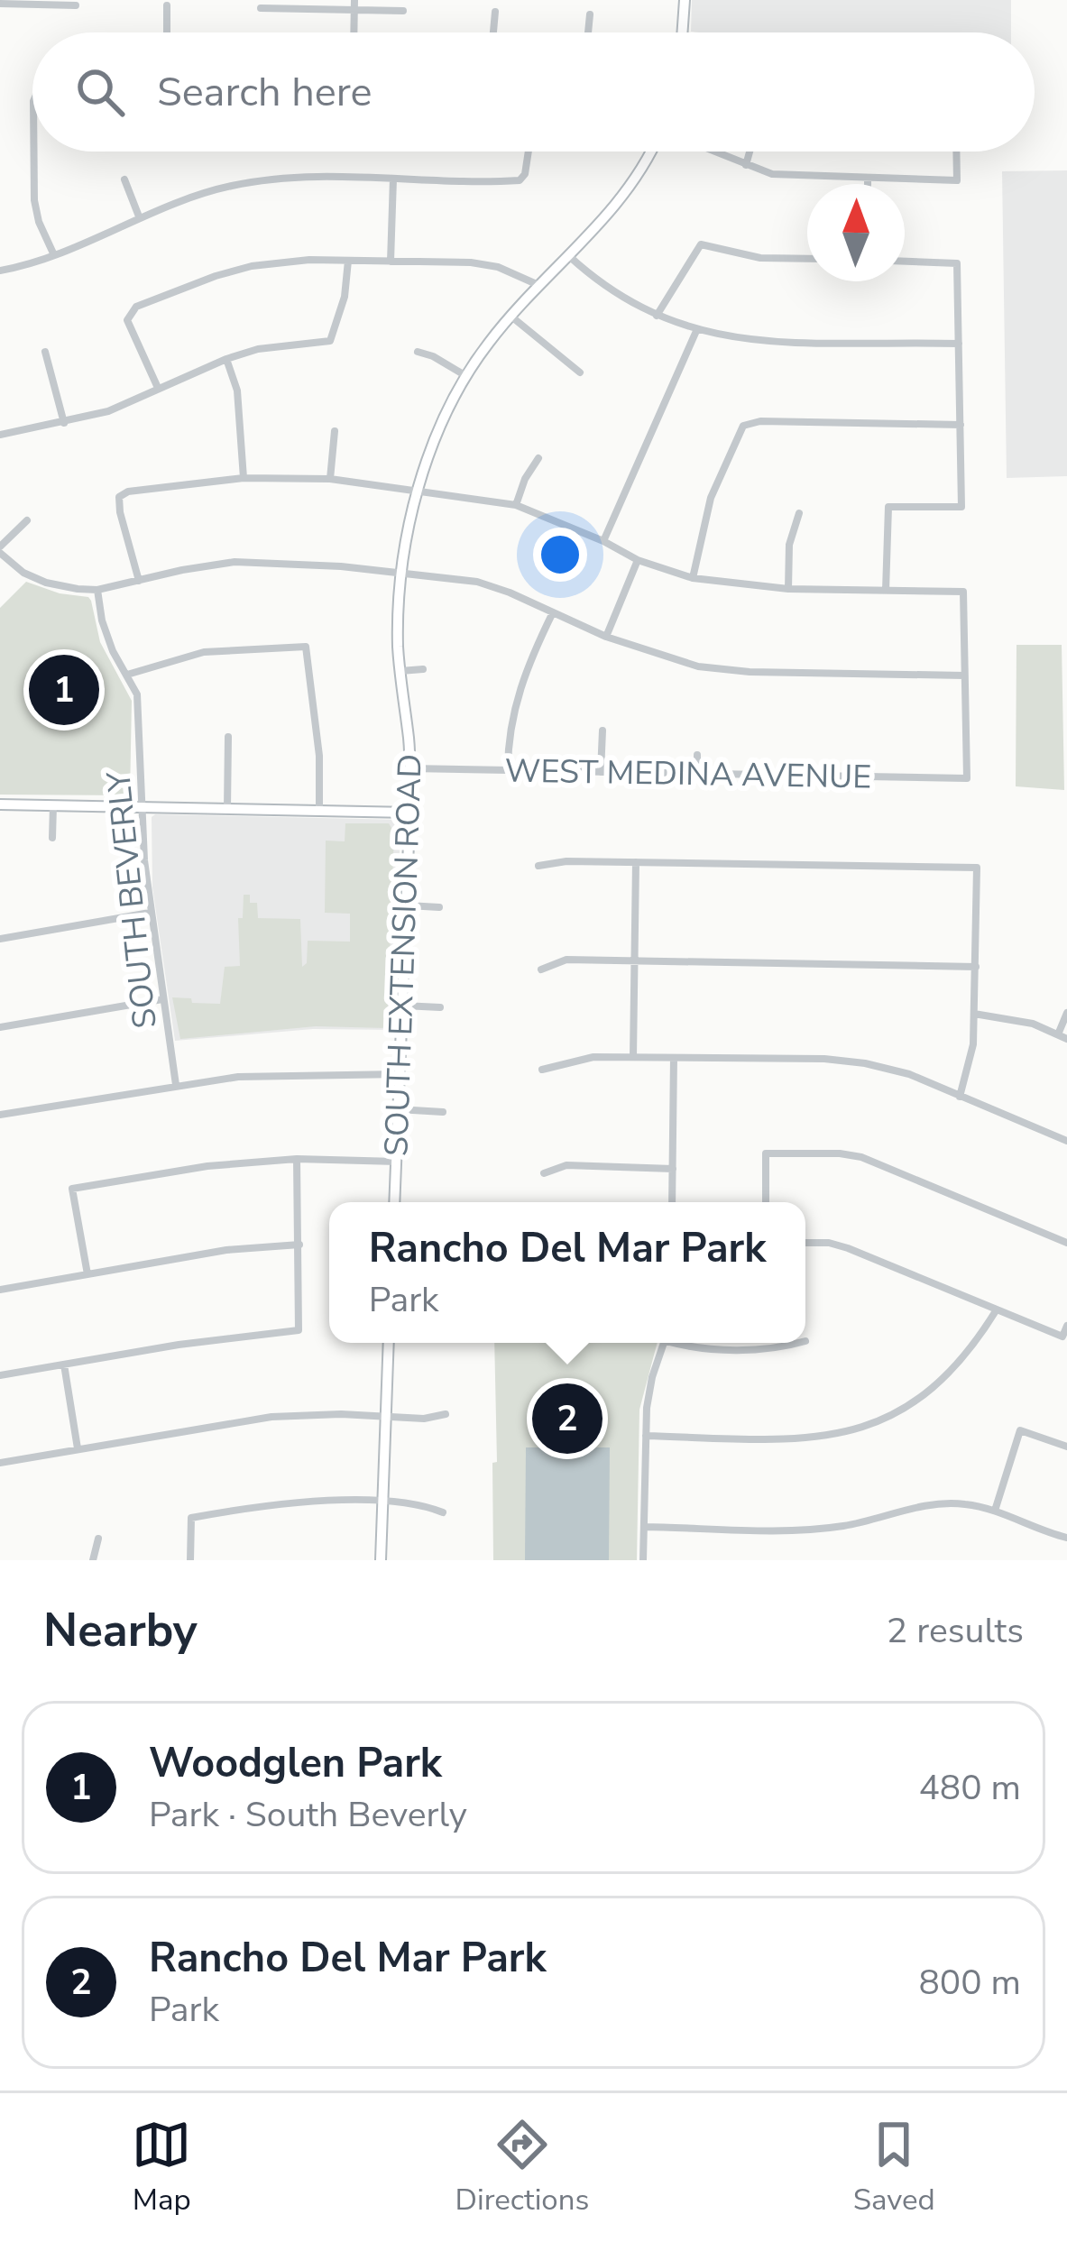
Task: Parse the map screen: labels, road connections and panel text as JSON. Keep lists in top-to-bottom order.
{
  "streets": {
    "street": ["WEST MEDINA AVENUE", "SOUTH BEVERLY", "SOUTH EXTENSION ROAD"]
  },
  "crossings": [
    ["WEST MEDINA AVENUE", "SOUTH EXTENSION ROAD"]
  ],
  "north": "top",
  "page": {
    "search": "Search here",
    "pins": ["1", "2"],
    "popup": ["Rancho Del Mar Park", "Park"],
    "heading": ["Nearby", "2 results"],
    "list": [
      {
        "mark": "1",
        "name": "Woodglen Park",
        "note": "Park · South Beverly",
        "value": "480 m"
      },
      {
        "mark": "2",
        "name": "Rancho Del Mar Park",
        "note": "Park",
        "value": "800 m"
      }
    ],
    "nav": ["Map", "Directions", "Saved"]
  }
}
